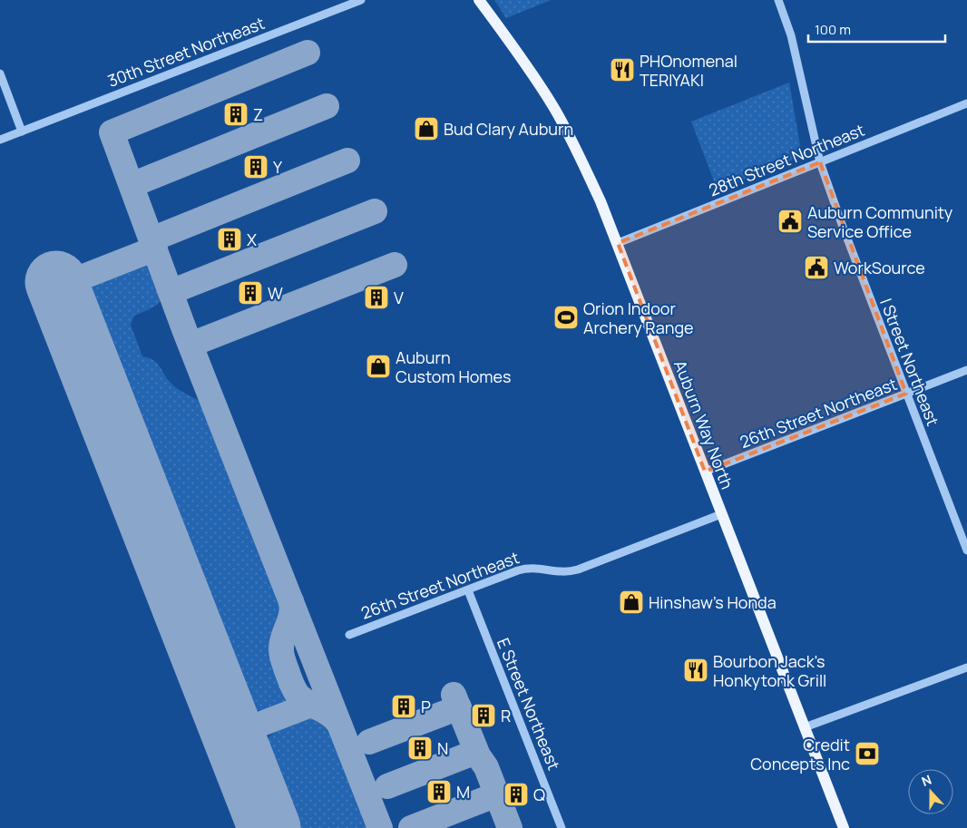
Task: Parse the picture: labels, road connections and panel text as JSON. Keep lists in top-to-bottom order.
{
  "streets": {
    "main road": ["Auburn Way North"],
    "street": [
      "30th Street Northeast",
      "28th Street Northeast",
      "I Street Northeast",
      "26th Street Northeast",
      "E Street Northeast"
    ]
  },
  "crossings": [
    ["28th Street Northeast", "I Street Northeast"],
    ["28th Street Northeast", "Auburn Way North"],
    ["I Street Northeast", "26th Street Northeast"],
    ["26th Street Northeast", "Auburn Way North"],
    ["26th Street Northeast", "E Street Northeast"]
  ],
  "places": {
    "restaurant": ["PHOnomenal TERIYAKI", "Bourbon Jack's Honkytonk Grill"],
    "building": [
      "Z",
      "Y",
      "X",
      "W",
      "V",
      "P",
      "R",
      "N",
      "M",
      "Q"
    ],
    "shop": ["Bud Clary Auburn", "Auburn Custom Homes", "Hinshaw's Honda"],
    "public building": ["Auburn Community Service Office", "WorkSource"],
    "sports": ["Orion Indoor Archery Range"],
    "bank": ["Credit Concepts Inc"]
  },
  "scale_bar": "100 m",
  "north": "top"
}
